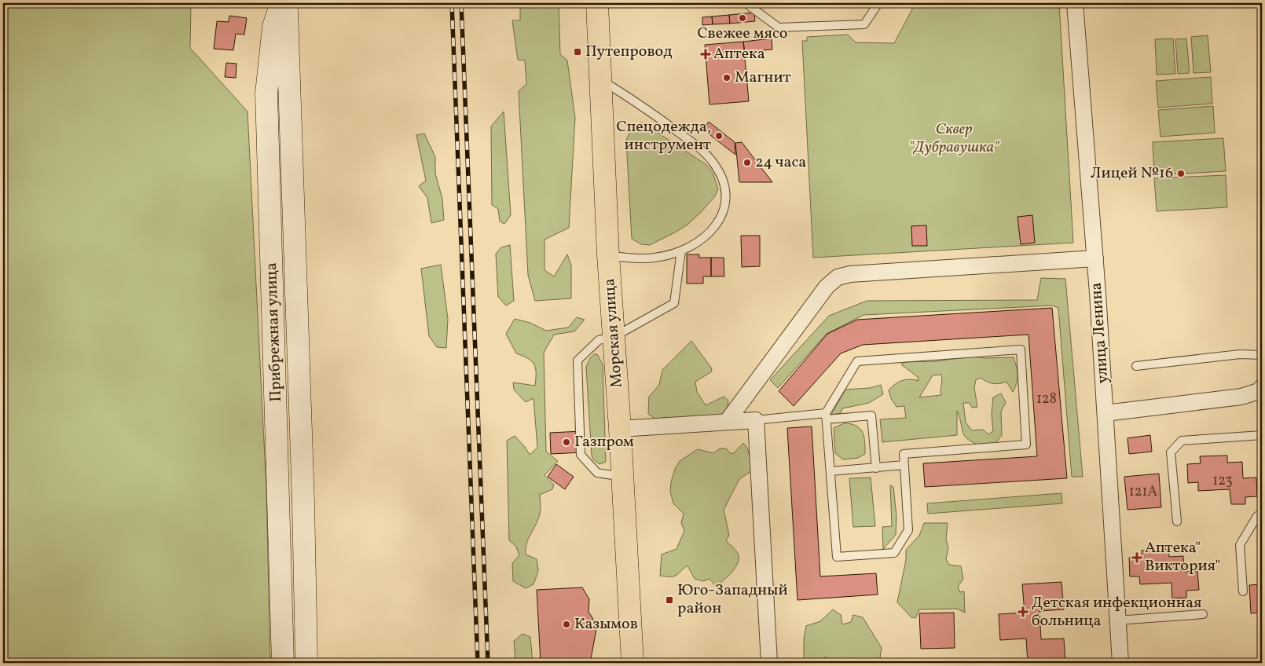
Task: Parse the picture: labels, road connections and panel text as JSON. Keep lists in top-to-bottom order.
{
  "streets": {
    "main road": ["Прибрежная улица", "Морская улица"],
    "street": ["улица Ленина"]
  },
  "parks": ["Сквер \"Дубравушка\""],
  "places": {
    "other": [
      "Свежее мясо",
      "Магнит",
      "Спецодежда, инструмент",
      "24 часа",
      "Лицей №16",
      "Газпром",
      "Казымов"
    ],
    "transit": ["Путепровод", "Юго-Западный район"],
    "health": ["Аптека", "Аптека\" Виктория\"", "Детская инфекционная больница"]
  },
  "house_numbers": ["128", "123", "121А"]
}
